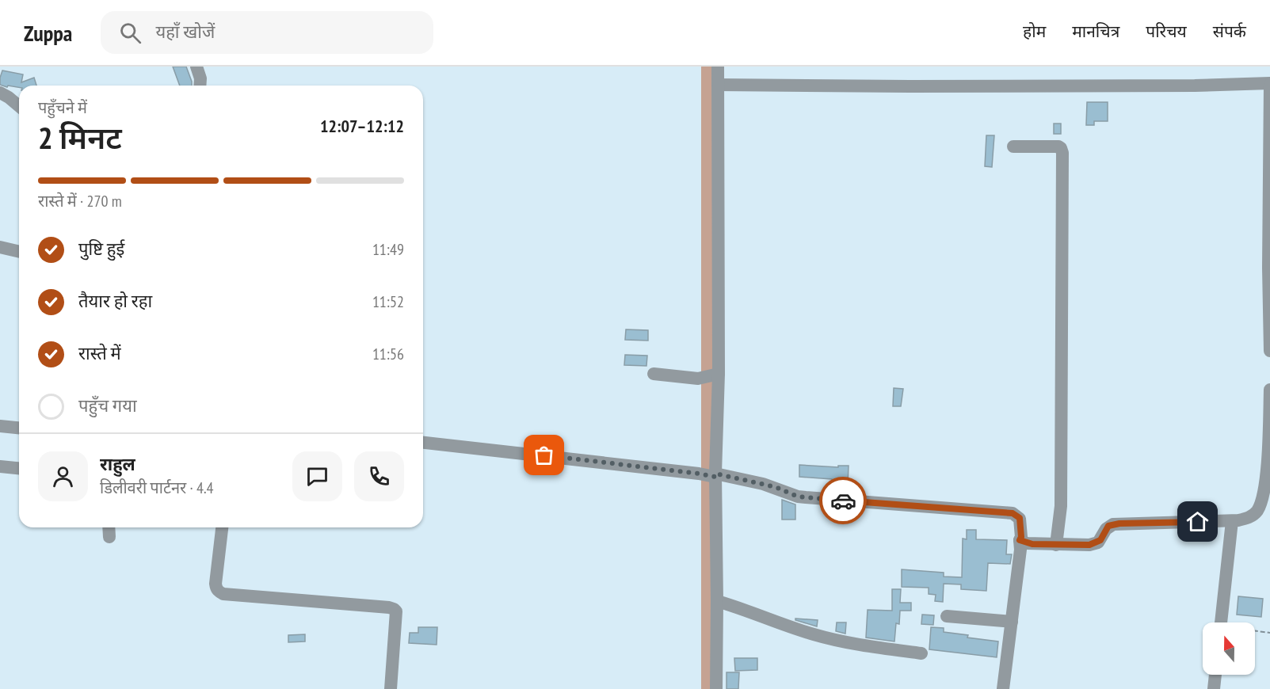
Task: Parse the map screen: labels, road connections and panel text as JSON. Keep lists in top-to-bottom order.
{
  "north": "top",
  "page": {
    "header": "Zuppa",
    "search": "यहाँ खोजें",
    "nav": [
      "होम",
      "मानचित्र",
      "परिचय",
      "संपर्क"
    ],
    "heading": ["2 मिनट", "पहुँचने में", "12:07–12:12"],
    "panel": ["राहुल", "डिलीवरी पार्टनर · 4.4"],
    "bar": "रास्ते में · 270 m",
    "list": [
      ["पुष्टि हुई", "11:49"],
      ["तैयार हो रहा", "11:52"],
      ["रास्ते में", "11:56"],
      "पहुँच गया"
    ]
  }
}
